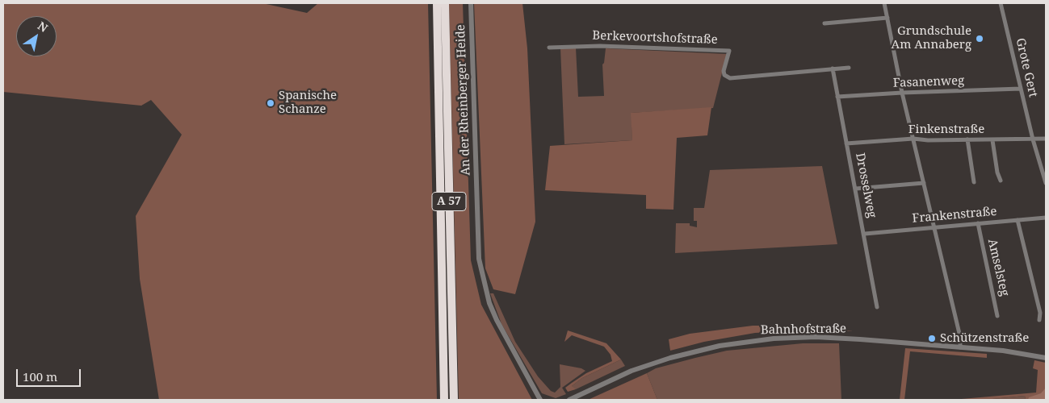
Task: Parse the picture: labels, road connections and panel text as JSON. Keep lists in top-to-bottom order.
{
  "streets": {
    "highway": ["A 57"],
    "street": [
      "Berkevoortshofstraße",
      "Grote Gert",
      "Fasanenweg",
      "An der Rheinberger Heide",
      "Finkenstraße",
      "Drosselweg",
      "Frankenstraße",
      "Amselsteg",
      "Bahnhofstraße"
    ]
  },
  "crossings": [
    ["Berkevoortshofstraße", "Drosselweg"],
    ["Grote Gert", "Fasanenweg"],
    ["Grote Gert", "Finkenstraße"],
    ["Fasanenweg", "Drosselweg"],
    ["Finkenstraße", "Drosselweg"],
    ["Drosselweg", "Frankenstraße"],
    ["Frankenstraße", "Amselsteg"]
  ],
  "places": ["Grundschule Am Annaberg", "Spanische Schanze", "Schützenstraße"],
  "scale_bar": "100 m",
  "north": "top right"
}
